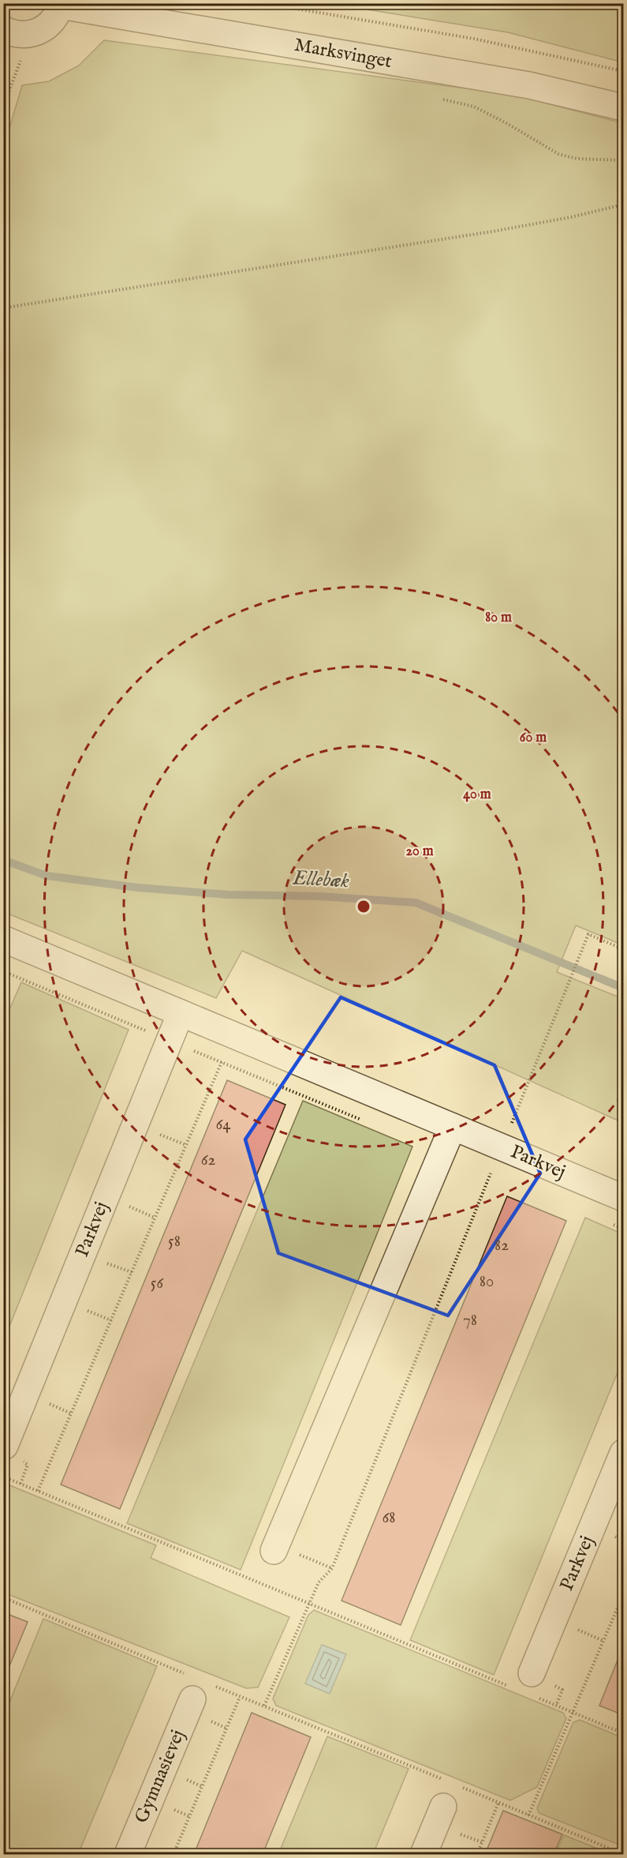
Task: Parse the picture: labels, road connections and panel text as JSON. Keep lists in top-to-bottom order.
{
  "streets": {
    "street": ["Marksvinget", "Parkvej", "Gymnasievej"]
  },
  "water": ["Ellebæk"],
  "house_numbers": [
    "64",
    "62",
    "58",
    "82",
    "80",
    "56",
    "78",
    "68"
  ],
  "rings": [
    "80 m",
    "60 m",
    "40 m",
    "20 m"
  ]
}
